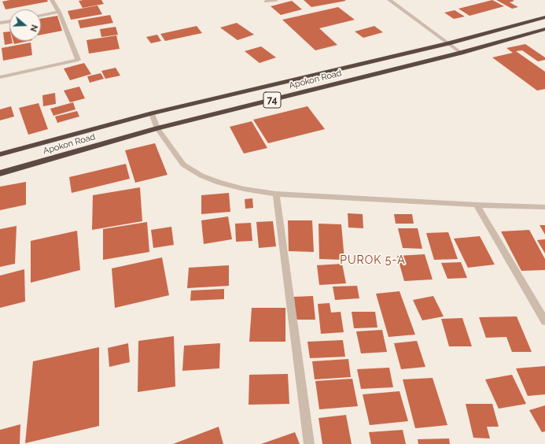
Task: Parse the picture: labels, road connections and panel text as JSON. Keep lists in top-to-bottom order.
{
  "streets": {
    "highway": ["Apokon Road", "74"]
  },
  "districts": ["PUROK 5-A"],
  "north": "right"
}
